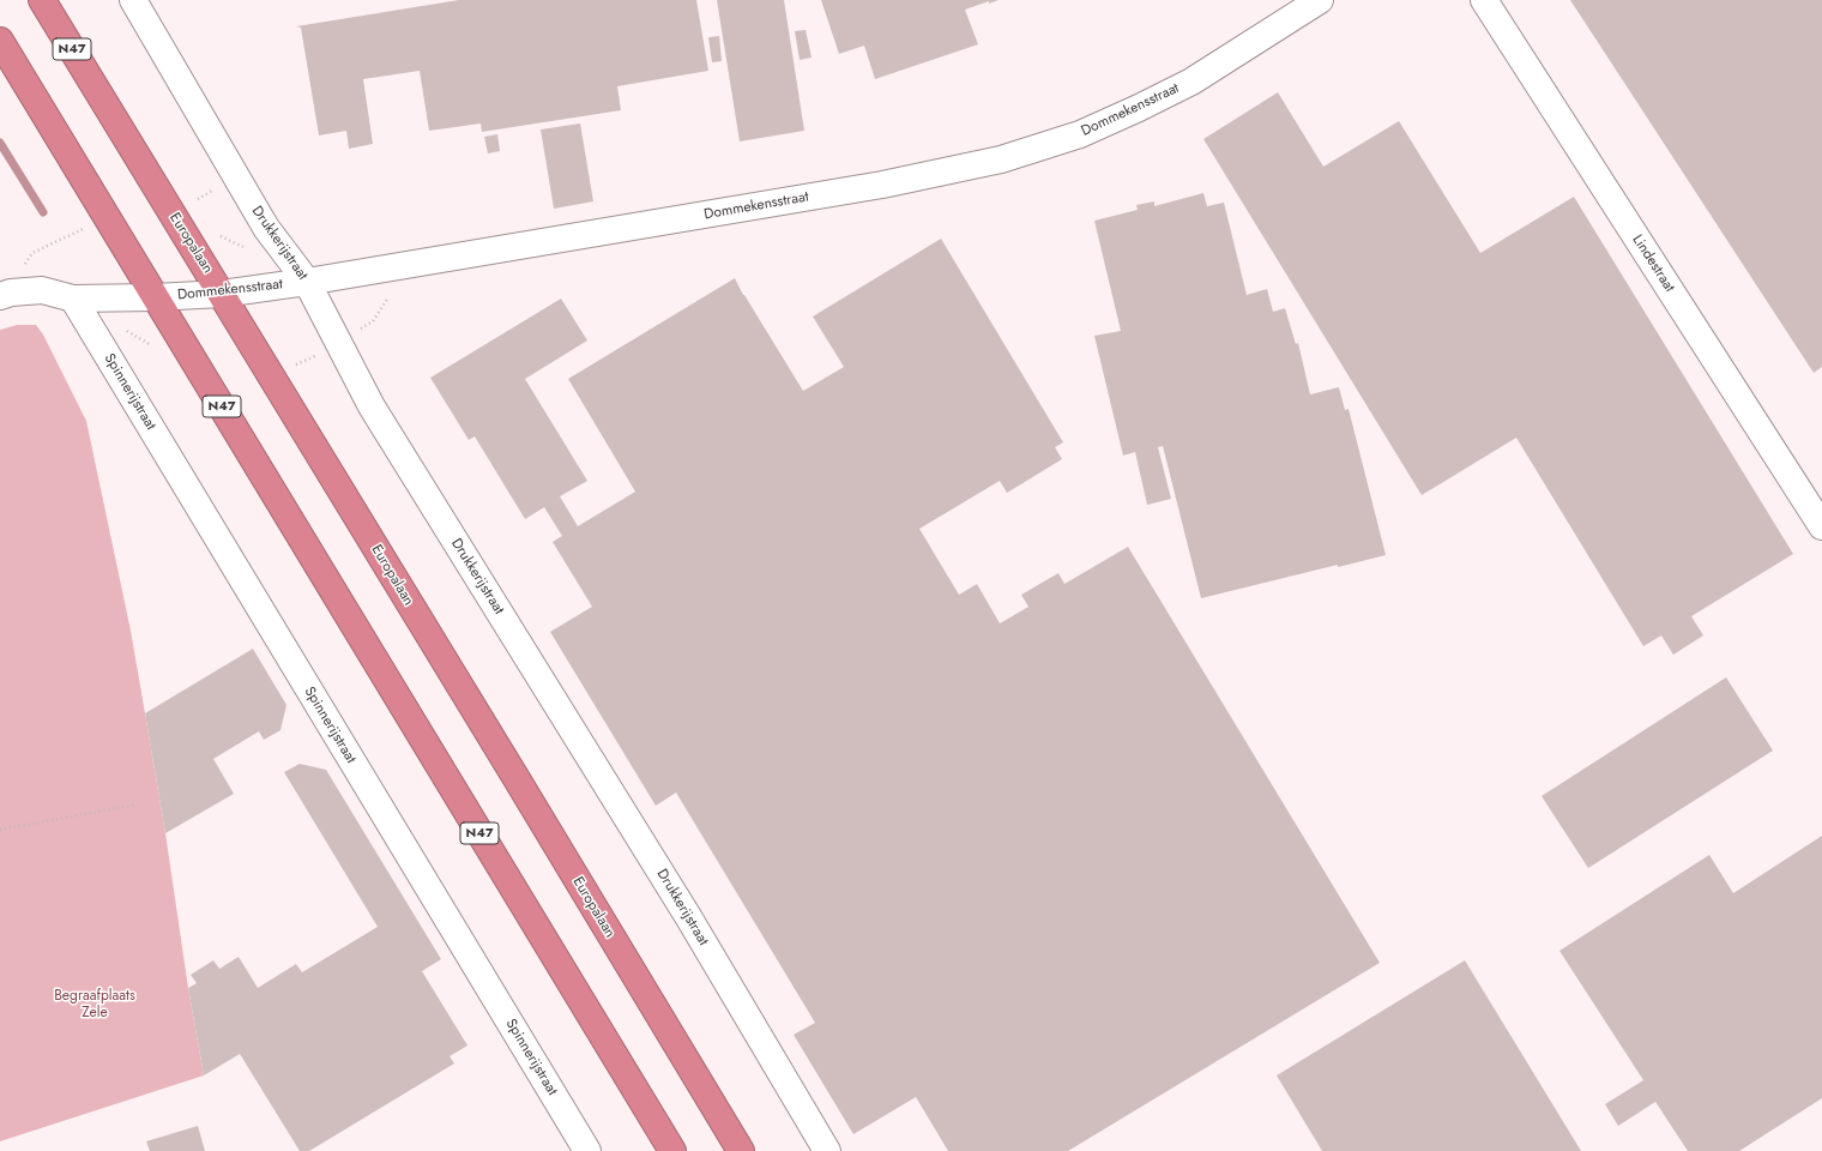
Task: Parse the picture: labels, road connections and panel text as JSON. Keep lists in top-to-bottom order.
{
  "streets": {
    "highway": ["N47", "Europalaan"],
    "street": [
      "Dommekensstraat",
      "Drukkerijstraat",
      "Lindestraat",
      "Spinnerijstraat"
    ]
  },
  "crossings": [
    ["N47", "Dommekensstraat"],
    ["Dommekensstraat", "Europalaan"],
    ["Dommekensstraat", "Drukkerijstraat"],
    ["Dommekensstraat", "Spinnerijstraat"]
  ],
  "parks": ["Begraafplaats Zele"]
}
